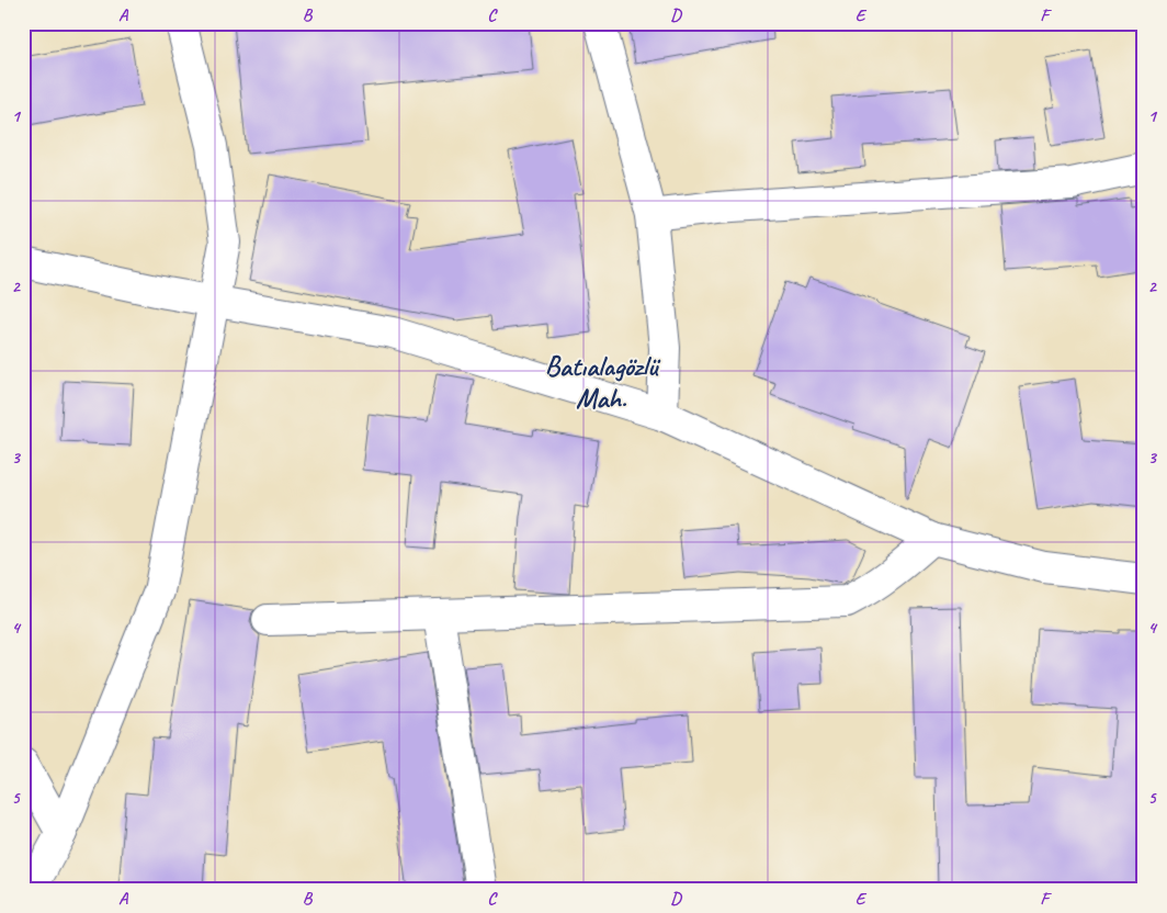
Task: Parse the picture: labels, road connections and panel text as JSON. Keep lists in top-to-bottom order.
{
  "districts": ["Batıalagözlü Mah."],
  "grid": {
    "columns": [
      "A",
      "B",
      "C",
      "D",
      "E",
      "F"
    ],
    "rows": [
      "1",
      "2",
      "3",
      "4",
      "5"
    ]
  }
}
